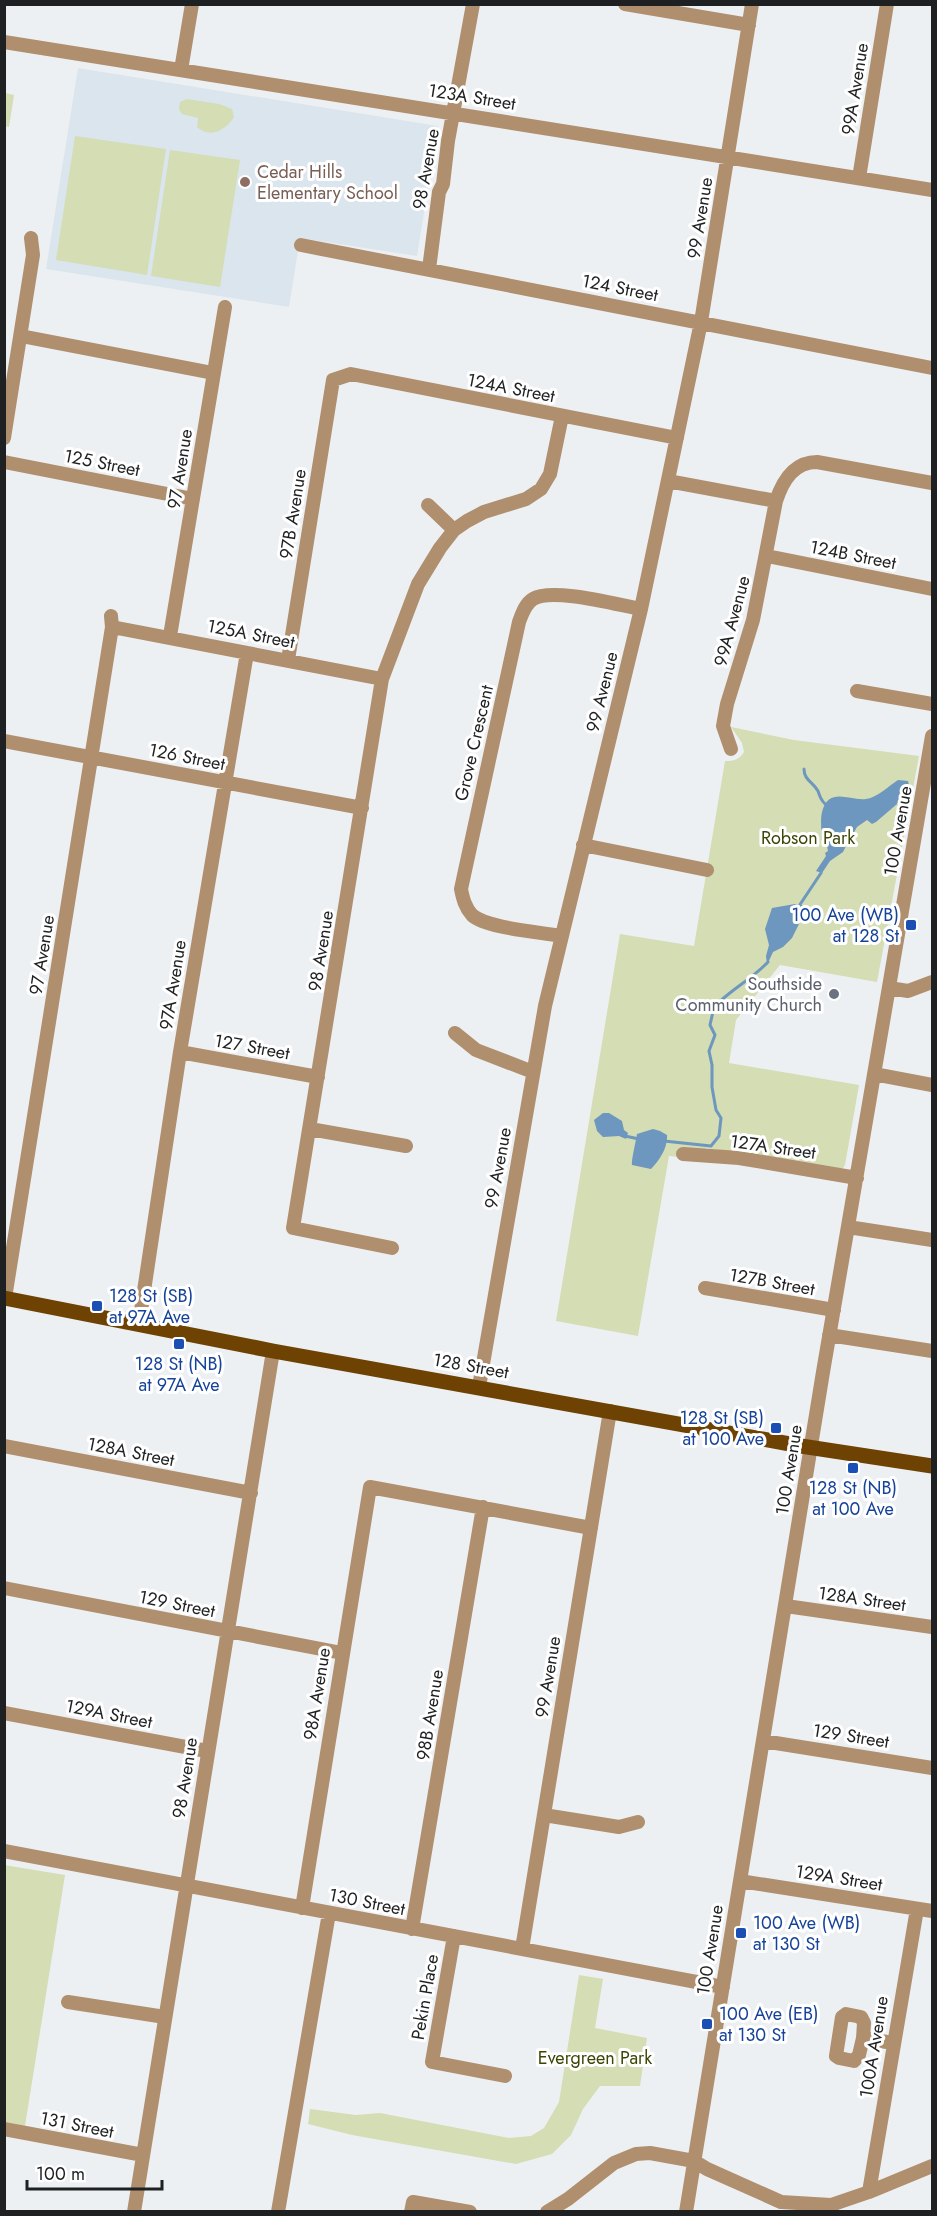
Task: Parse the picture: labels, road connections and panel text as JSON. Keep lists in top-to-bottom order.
{
  "streets": {
    "main road": ["128 Street"],
    "street": [
      "99A Avenue",
      "123A Street",
      "98 Avenue",
      "99 Avenue",
      "124 Street",
      "124A Street",
      "125 Street",
      "97 Avenue",
      "97B Avenue",
      "124B Street",
      "125A Street",
      "Grove Crescent",
      "126 Street",
      "100 Avenue",
      "97A Avenue",
      "127 Street",
      "127A Street",
      "127B Street",
      "128A Street",
      "129 Street",
      "98A Avenue",
      "129A Street",
      "98B Avenue",
      "130 Street",
      "Pekin Place",
      "100A Avenue",
      "131 Street"
    ]
  },
  "crossings": [
    ["99A Avenue", "123A Street"],
    ["99A Avenue", "124B Street"],
    ["123A Street", "98 Avenue"],
    ["123A Street", "99 Avenue"],
    ["98 Avenue", "124 Street"],
    ["98 Avenue", "125A Street"],
    ["98 Avenue", "126 Street"],
    ["98 Avenue", "127 Street"],
    ["98 Avenue", "128 Street"],
    ["98 Avenue", "128A Street"],
    ["98 Avenue", "129 Street"],
    ["98 Avenue", "129A Street"],
    ["98 Avenue", "130 Street"],
    ["98 Avenue", "131 Street"],
    ["99 Avenue", "124 Street"],
    ["99 Avenue", "124A Street"],
    ["99 Avenue", "Grove Crescent"],
    ["99 Avenue", "128 Street"],
    ["99 Avenue", "130 Street"],
    ["124A Street", "97B Avenue"],
    ["125 Street", "97 Avenue"],
    ["97 Avenue", "125A Street"],
    ["97 Avenue", "126 Street"],
    ["97 Avenue", "128 Street"],
    ["97B Avenue", "125A Street"],
    ["125A Street", "97A Avenue"],
    ["126 Street", "97A Avenue"],
    ["100 Avenue", "127A Street"],
    ["100 Avenue", "127B Street"],
    ["100 Avenue", "128 Street"],
    ["100 Avenue", "128A Street"],
    ["100 Avenue", "129 Street"],
    ["100 Avenue", "129A Street"],
    ["100 Avenue", "130 Street"],
    ["97A Avenue", "127 Street"],
    ["97A Avenue", "128 Street"],
    ["129 Street", "98A Avenue"],
    ["98A Avenue", "98B Avenue"],
    ["98A Avenue", "130 Street"],
    ["129A Street", "100A Avenue"],
    ["98B Avenue", "130 Street"],
    ["130 Street", "Pekin Place"]
  ],
  "parks": ["Robson Park", "Evergreen Park"],
  "places": {
    "other": ["Cedar Hills Elementary School", "Southside Community Church"],
    "transit": [
      "100 Ave (WB) at 128 St",
      "128 St (SB) at 97A Ave",
      "128 St (NB) at 97A Ave",
      "128 St (SB) at 100 Ave",
      "128 St (NB) at 100 Ave",
      "100 Ave (WB) at 130 St",
      "100 Ave (EB) at 130 St"
    ]
  },
  "scale_bar": "100 m"
}
